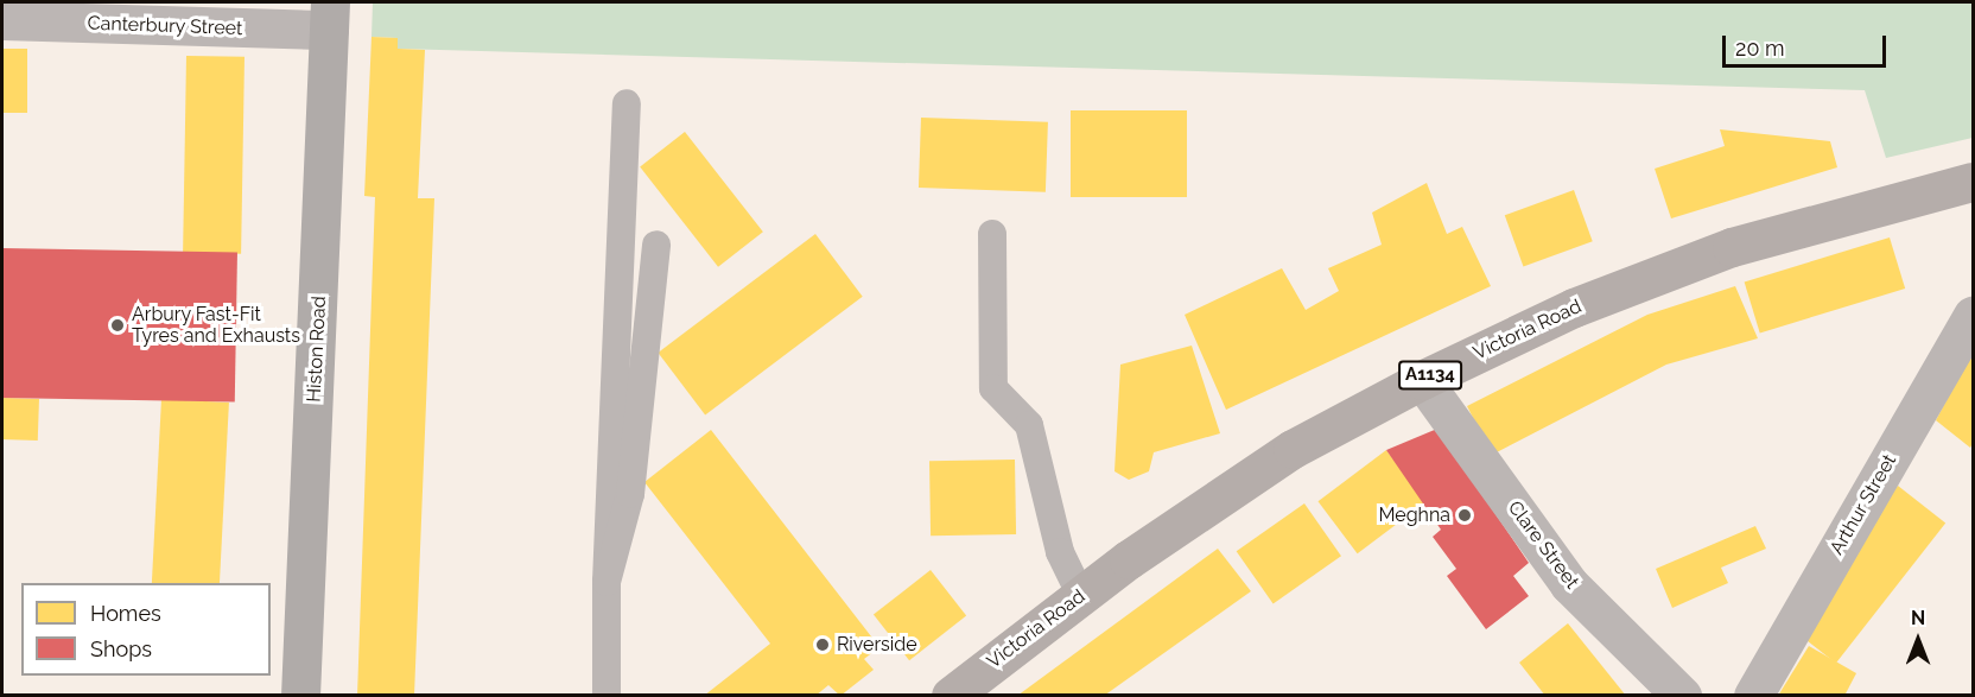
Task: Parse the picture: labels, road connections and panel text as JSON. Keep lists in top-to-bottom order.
{
  "streets": {
    "main road": ["Victoria Road", "Histon Road", "A1134"],
    "street": ["Canterbury Street", "Arthur Street", "Clare Street"]
  },
  "crossings": [
    ["Canterbury Street", "Histon Road"],
    ["Victoria Road", "Clare Street"]
  ],
  "places": ["Arbury Fast-Fit Tyres and Exhausts", "Meghna", "Riverside"],
  "legend": ["Homes", "Shops"],
  "scale_bar": "20 m",
  "north": "top"
}
